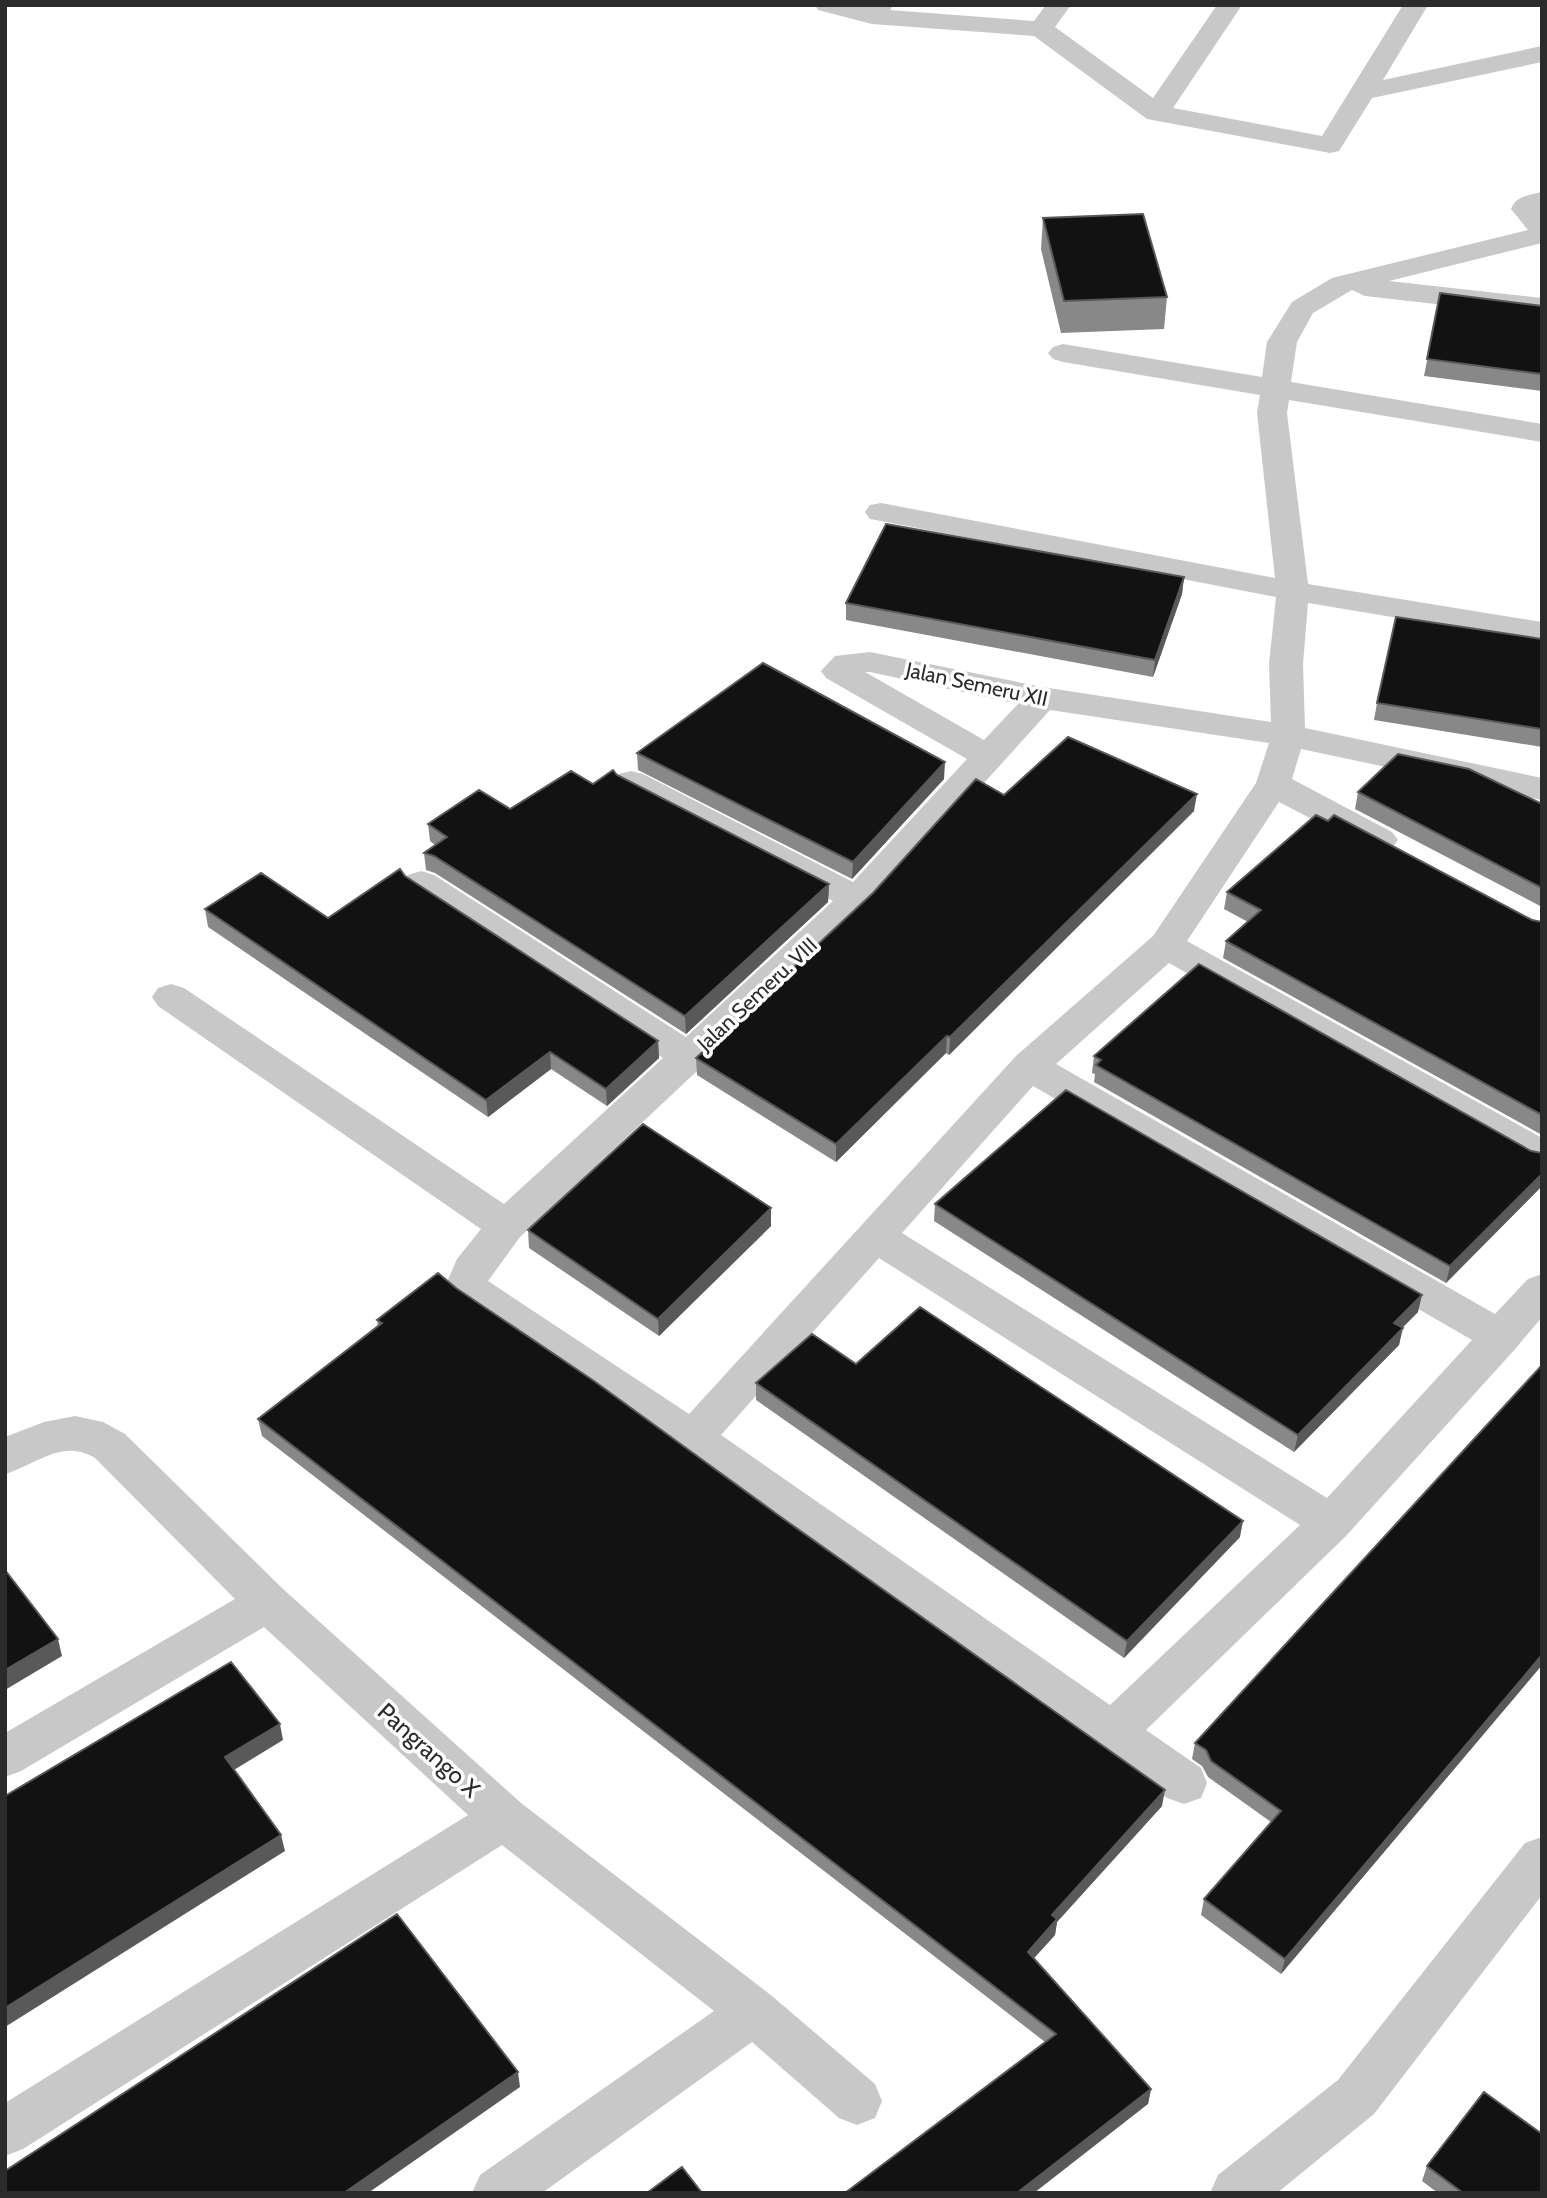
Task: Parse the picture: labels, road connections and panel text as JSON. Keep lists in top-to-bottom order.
{
  "streets": {
    "street": ["Jalan Semeru XII", "Jalan Semeru. VIII", "Pangrango X"]
  },
  "crossings": [
    ["Jalan Semeru XII", "Jalan Semeru. VIII"]
  ]
}
